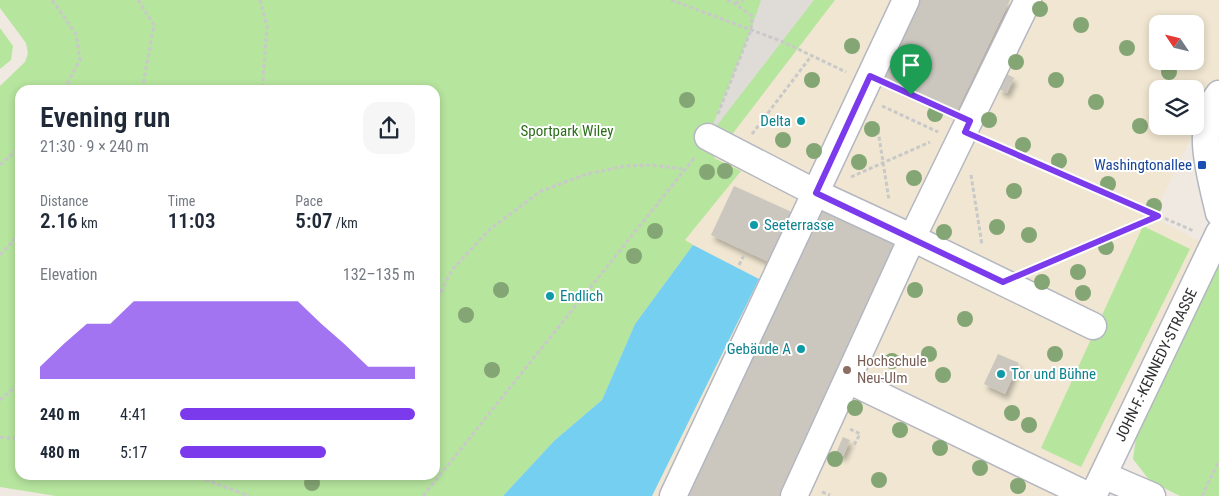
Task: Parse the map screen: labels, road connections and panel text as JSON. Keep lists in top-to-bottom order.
{
  "streets": {
    "street": ["JOHN-F.-KENNEDY-STRASSE"]
  },
  "parks": ["Sportpark Wiley"],
  "places": {
    "other": [
      "Delta",
      "Seeterrasse",
      "Endlich",
      "Gebäude A",
      "Hochschule Neu-Ulm",
      "Tor und Bühne"
    ],
    "transit": ["Washingtonallee"]
  },
  "north": "top left",
  "page": {
    "heading": ["Evening run", "21:30 · 9 × 240 m"],
    "stats": [
      ["Distance", "2.16 km"],
      ["Time", "11:03"],
      ["Pace", "5:07 /km"]
    ],
    "chart": ["Elevation", "132–135 m"],
    "list": [
      {
        "name": "240 m",
        "note": "4:41"
      },
      {
        "name": "480 m",
        "note": "5:17"
      }
    ]
  }
}
